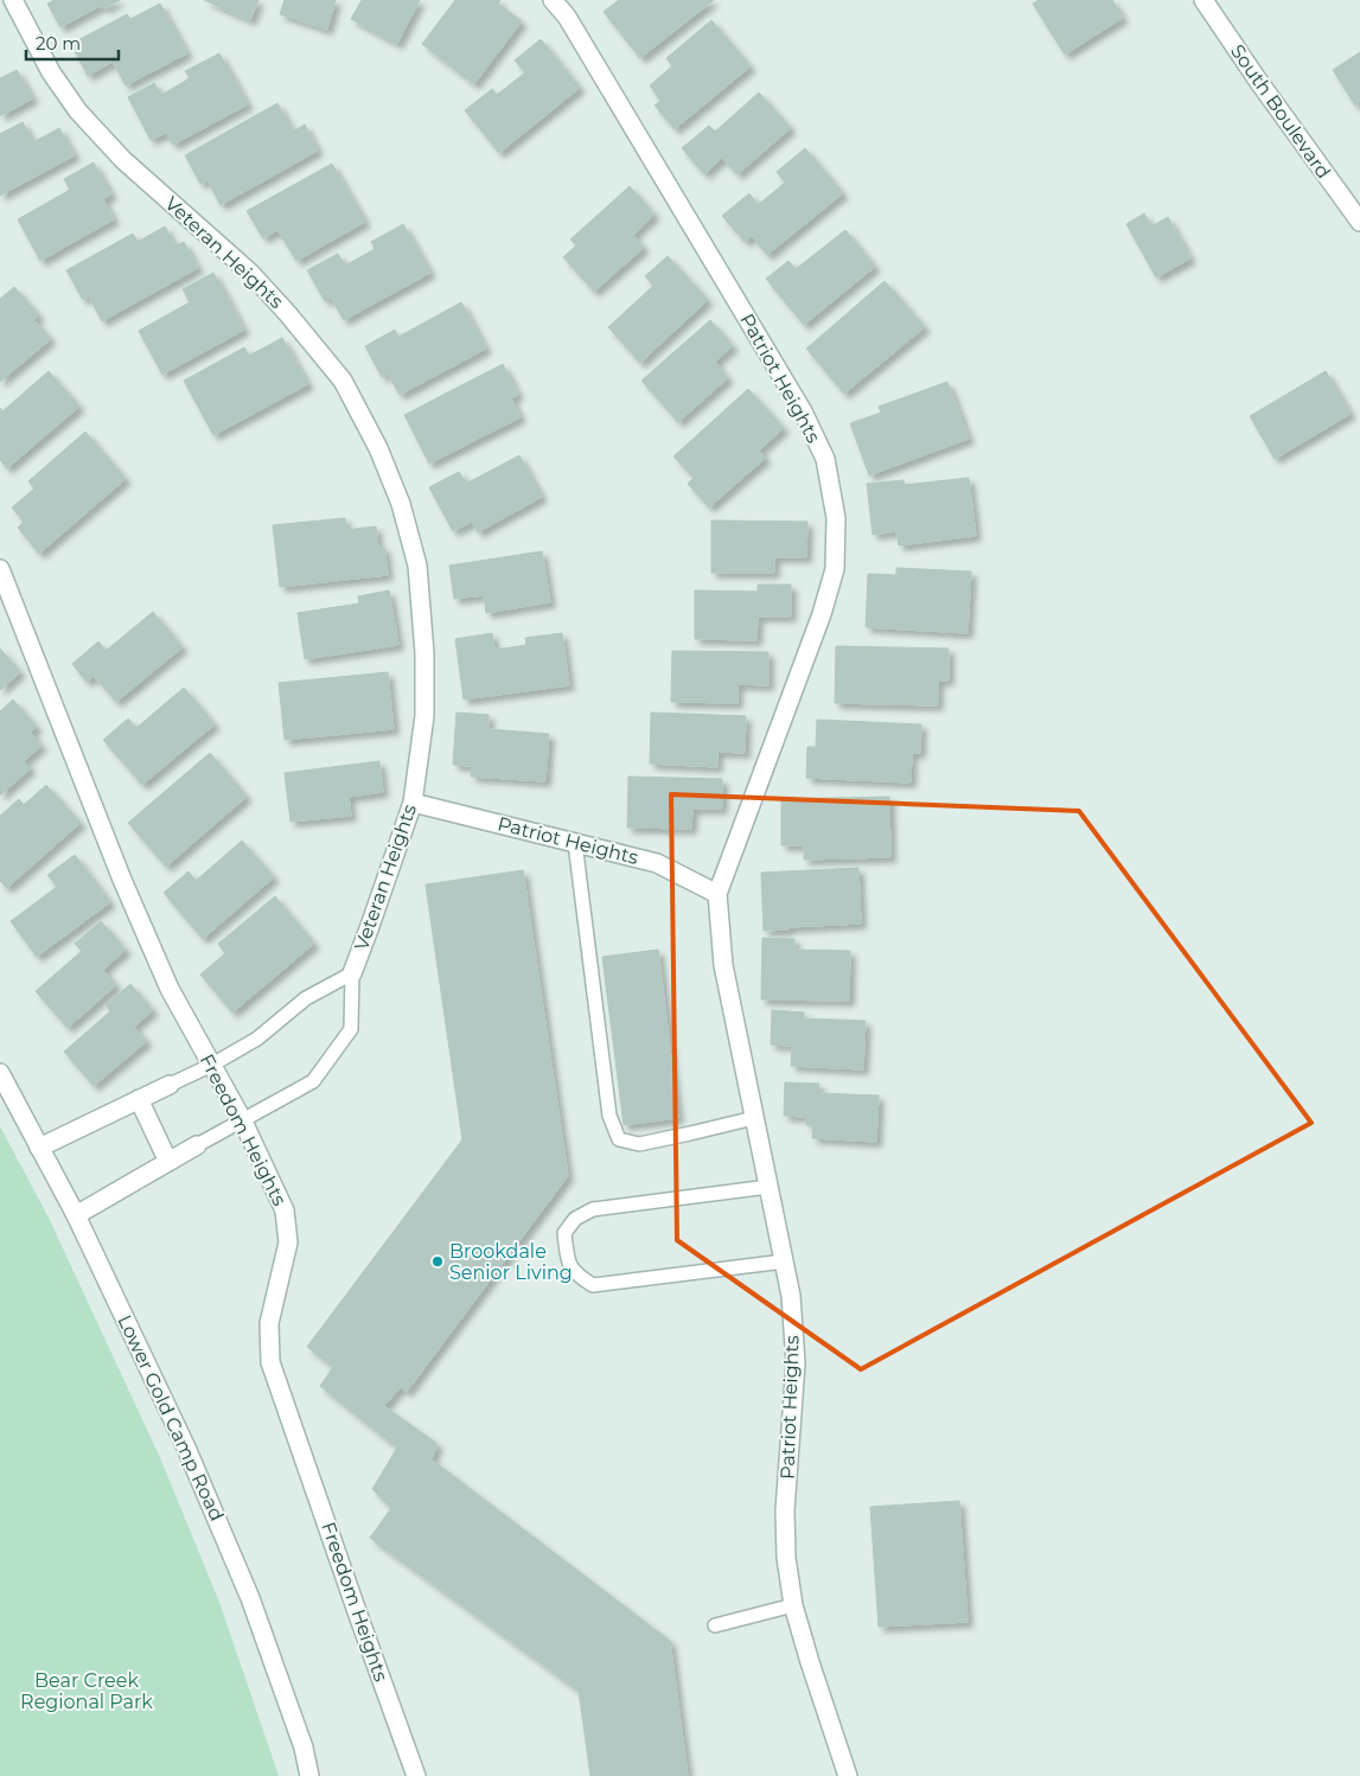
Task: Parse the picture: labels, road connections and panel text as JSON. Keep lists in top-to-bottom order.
{
  "streets": {
    "street": [
      "South Boulevard",
      "Veteran Heights",
      "Patriot Heights",
      "Freedom Heights",
      "Lower Gold Camp Road"
    ]
  },
  "crossings": [
    ["Veteran Heights", "Patriot Heights"],
    ["Veteran Heights", "Freedom Heights"],
    ["Veteran Heights", "Lower Gold Camp Road"]
  ],
  "parks": ["Bear Creek Regional Park"],
  "places": ["Brookdale Senior Living"],
  "scale_bar": "20 m"
}
